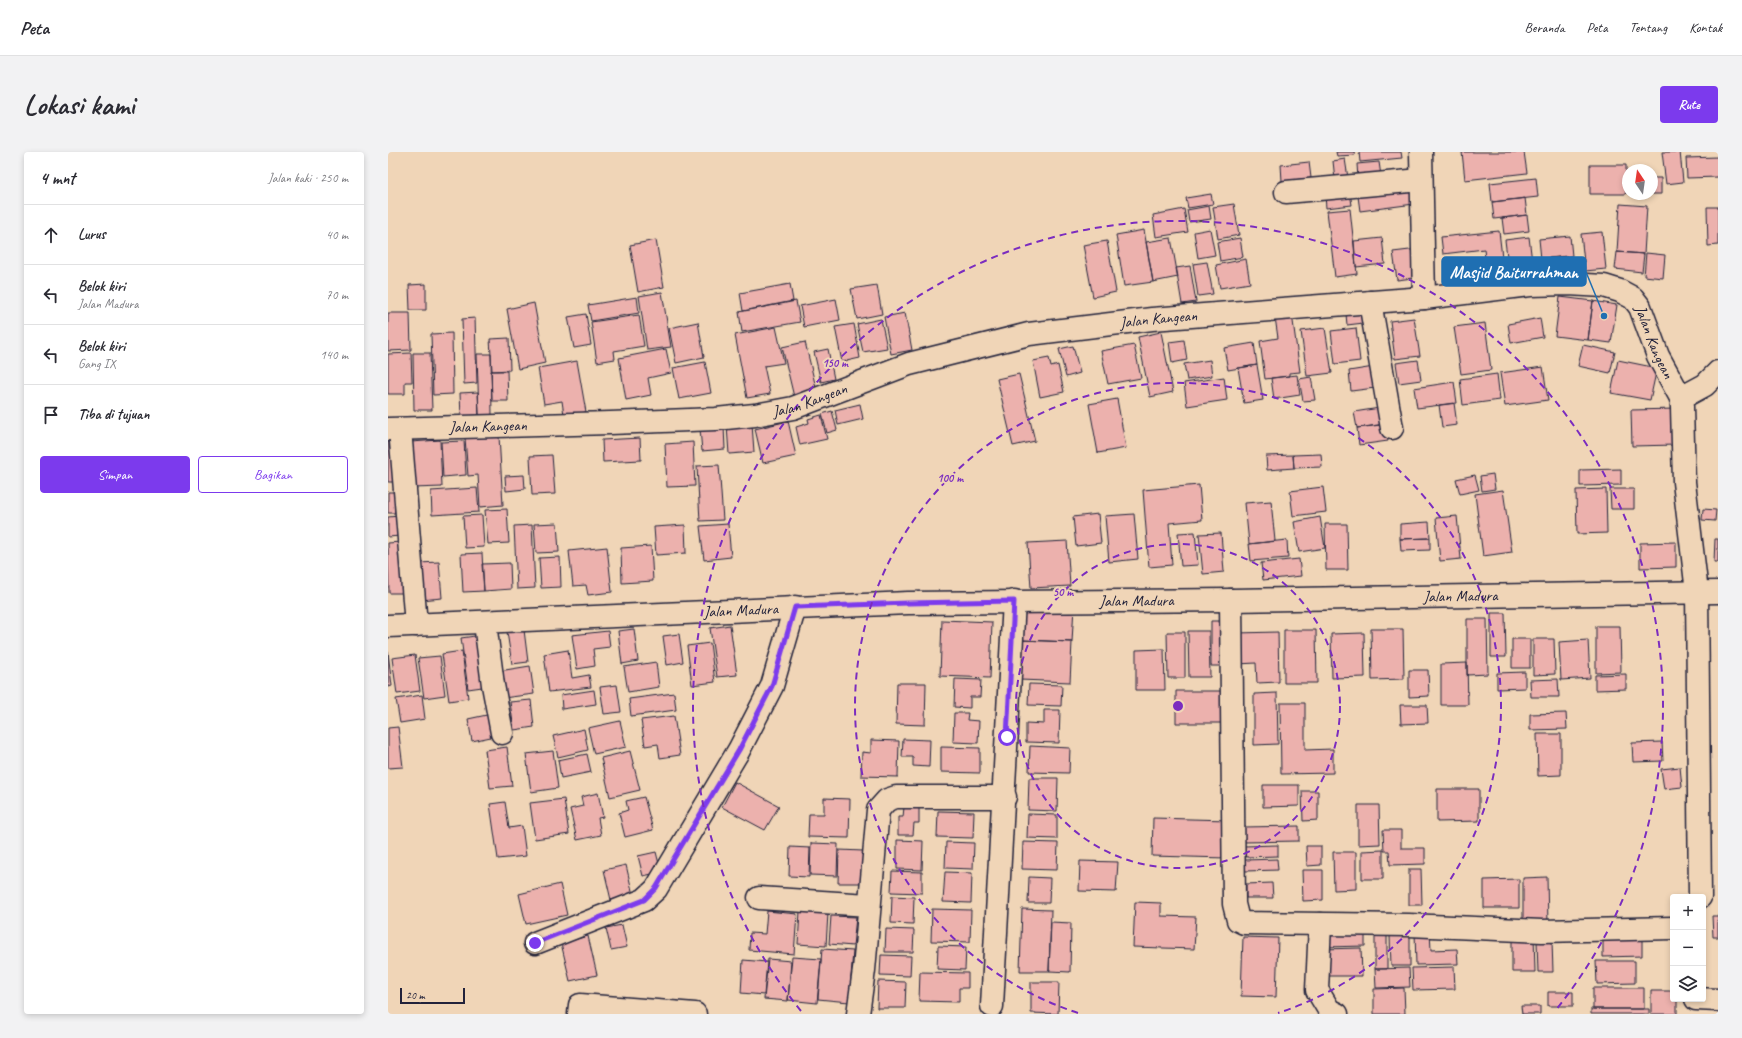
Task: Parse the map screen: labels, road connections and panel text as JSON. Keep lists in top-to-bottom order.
{
  "streets": {
    "street": ["Jalan Kangean", "Jalan Madura"]
  },
  "crossings": [
    ["Jalan Kangean", "Jalan Madura"]
  ],
  "places": ["Masjid Baiturrahman"],
  "scale_bar": "20 m",
  "north": "top",
  "page": {
    "header": "Peta",
    "nav": [
      "Beranda",
      "Peta",
      "Tentang",
      "Kontak"
    ],
    "buttons": [
      "Rute",
      ["Simpan", "Bagikan"]
    ],
    "title": "Lokasi kami",
    "heading": ["4 mnt", "Jalan kaki · 250 m"],
    "list": [
      ["Lurus", "40 m"],
      ["Belok kiri", "Jalan Madura", "70 m"],
      ["Belok kiri", "Gang IX", "140 m"],
      "Tiba di tujuan"
    ],
    "map_buttons": ["+", "−"],
    "scale": "20 m"
  },
  "rings": ["150 m", "100 m", "50 m"]
}
